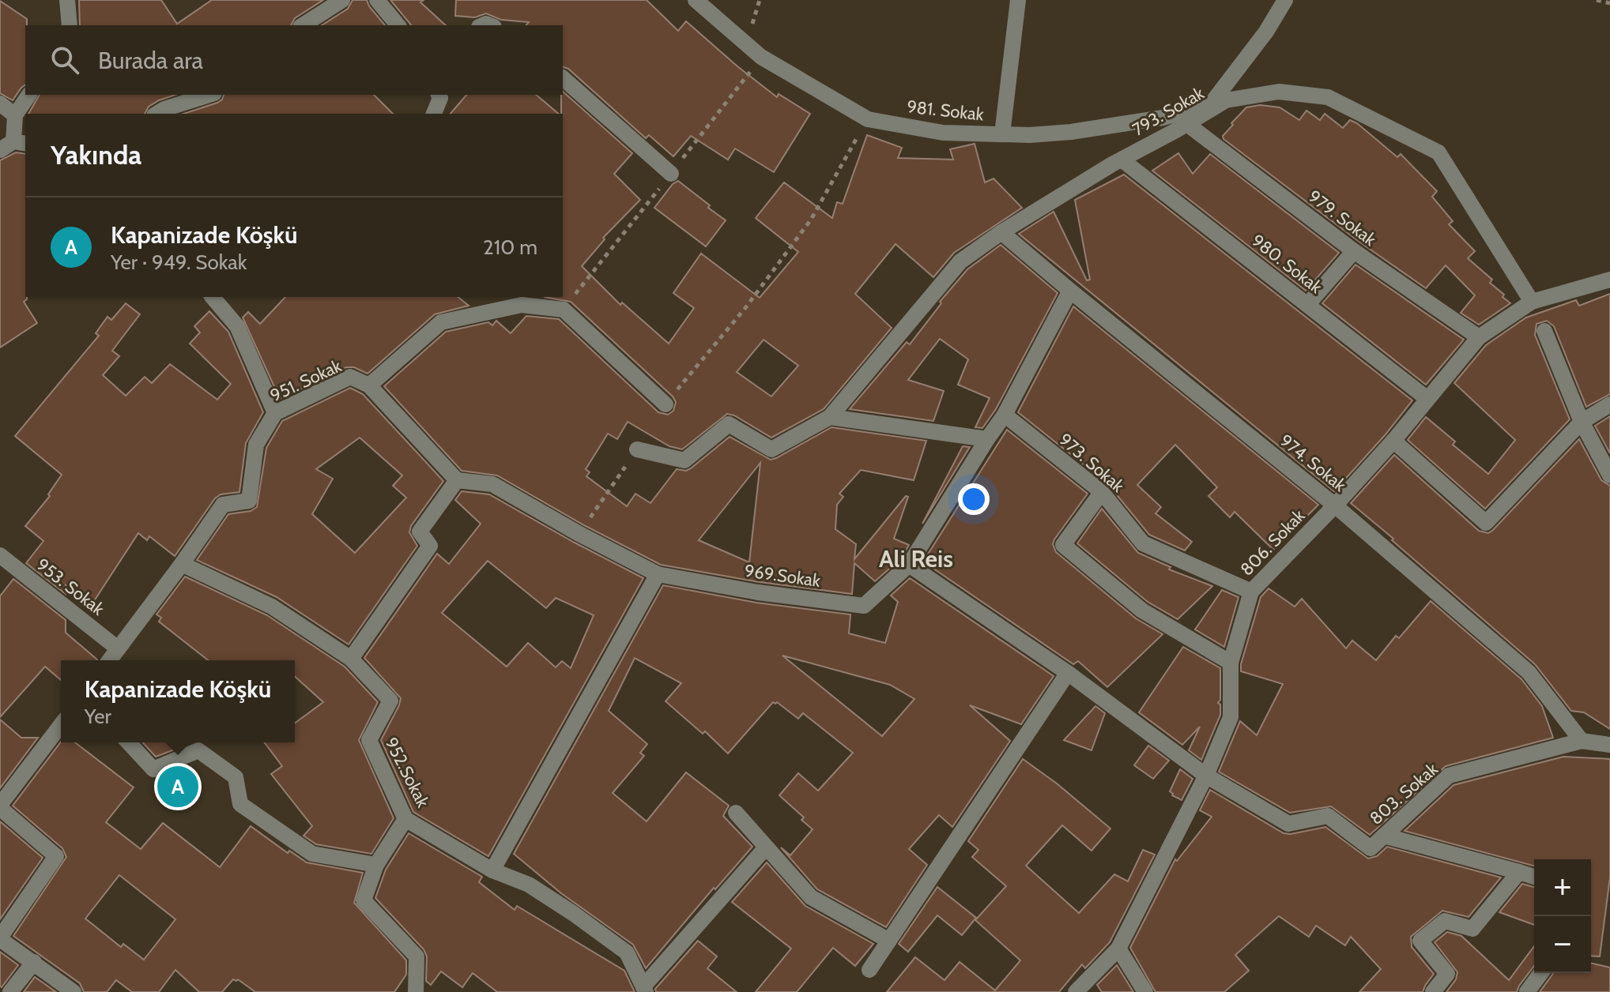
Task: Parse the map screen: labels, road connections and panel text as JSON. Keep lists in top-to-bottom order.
{
  "streets": {
    "street": [
      "981. Sokak",
      "793. Sokak",
      "979. Sokak",
      "980. Sokak",
      "951. Sokak",
      "973. Sokak",
      "974. Sokak",
      "806. Sokak",
      "969.Sokak",
      "953. Sokak",
      "952.Sokak",
      "803. Sokak"
    ]
  },
  "crossings": [
    ["981. Sokak", "793. Sokak"],
    ["793. Sokak", "979. Sokak"],
    ["793. Sokak", "980. Sokak"],
    ["793. Sokak", "974. Sokak"],
    ["793. Sokak", "806. Sokak"],
    ["979. Sokak", "806. Sokak"],
    ["980. Sokak", "806. Sokak"],
    ["951. Sokak", "953. Sokak"],
    ["951. Sokak", "952.Sokak"],
    ["973. Sokak", "806. Sokak"],
    ["973. Sokak", "969.Sokak"],
    ["974. Sokak", "806. Sokak"],
    ["974. Sokak", "969.Sokak"],
    ["974. Sokak", "803. Sokak"],
    ["806. Sokak", "803. Sokak"]
  ],
  "districts": ["Ali Reis"],
  "page": {
    "search": "Burada ara",
    "heading": "Yakında",
    "list": [
      {
        "mark": "A",
        "name": "Kapanizade Köşkü",
        "note": "Yer · 949. Sokak",
        "value": "210 m"
      }
    ],
    "popup": ["Kapanizade Köşkü", "Yer"],
    "pins": "A",
    "map_buttons": ["+", "−"]
  }
}
